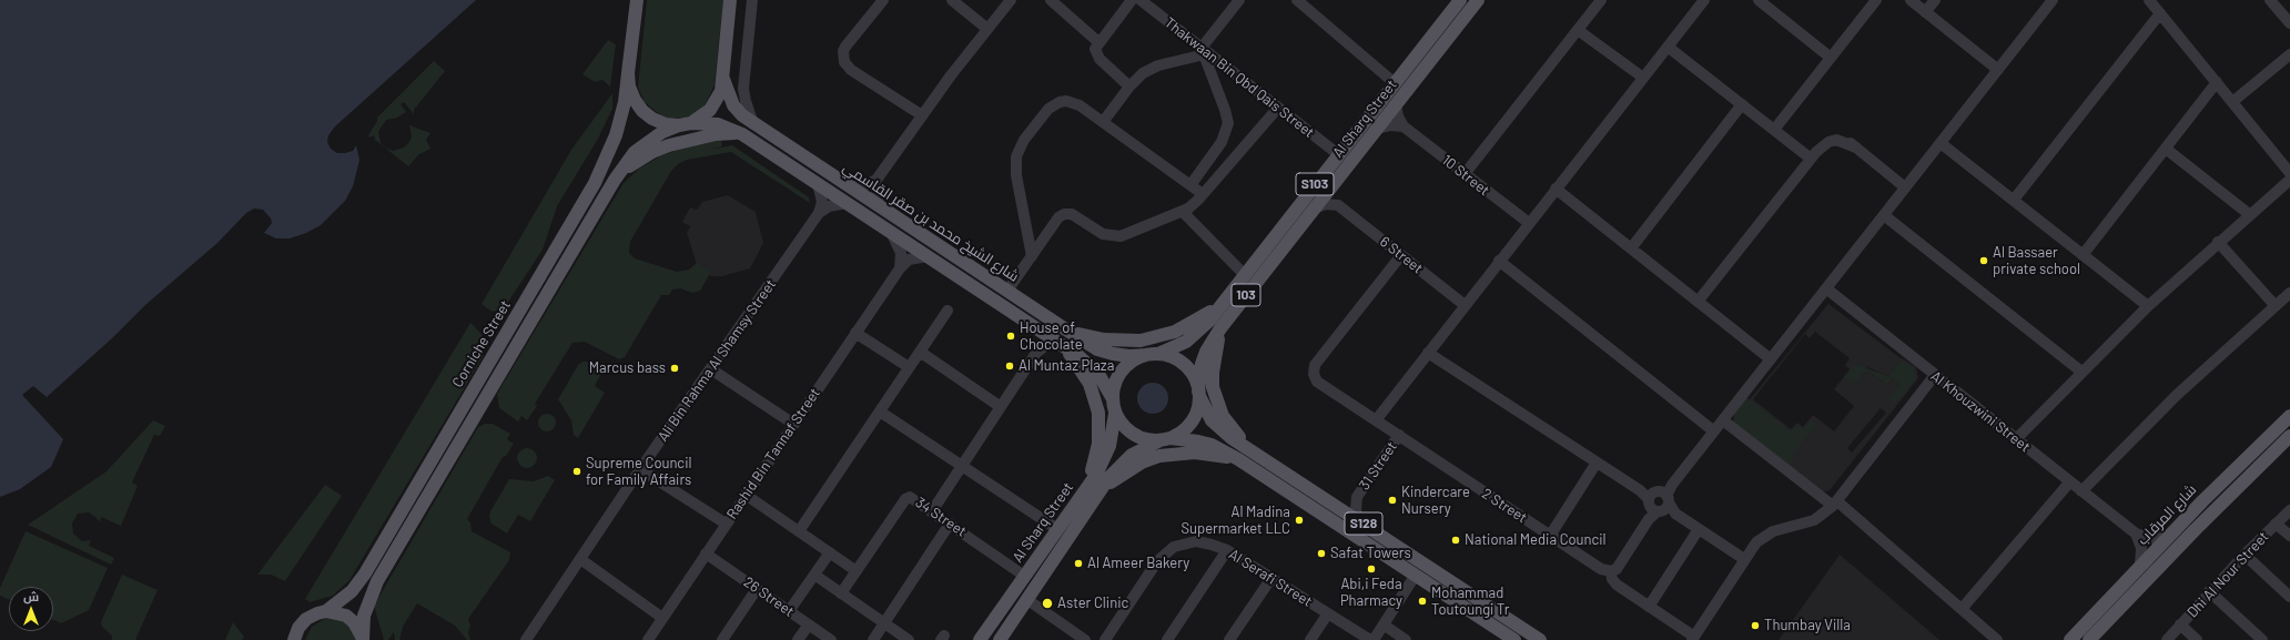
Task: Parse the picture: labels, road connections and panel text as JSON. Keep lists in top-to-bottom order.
{
  "streets": {
    "main road": [
      "Al Sharq Street",
      "S103",
      "شارع الشيخ محمد بن صقر القاسمي",
      "103",
      "Corniche Street",
      "شارع المرقاب",
      "S128"
    ],
    "street": [
      "Thakwaan Bin Qbd Qais Street",
      "10 Street",
      "6 Street",
      "Ali Bin Rahma Al Shamsy Street",
      "Al Khouzwini Street",
      "Rashid Bin Tannaf Street",
      "31 Street",
      "2 Street",
      "34 Street",
      "Dhi Al Nour Street",
      "Al Serafi Street",
      "26 Street"
    ]
  },
  "crossings": [
    ["Thakwaan Bin Qbd Qais Street", "Al Sharq Street"],
    ["Al Sharq Street", "شارع الشيخ محمد بن صقر القاسمي"],
    ["Al Sharq Street", "34 Street"],
    ["Al Sharq Street", "S128"],
    ["شارع الشيخ محمد بن صقر القاسمي", "Corniche Street"],
    ["شارع الشيخ محمد بن صقر القاسمي", "Rashid Bin Tannaf Street"],
    ["شارع الشيخ محمد بن صقر القاسمي", "S128"],
    ["6 Street", "2 Street"],
    ["Al Khouzwini Street", "شارع المرقاب"],
    ["Rashid Bin Tannaf Street", "26 Street"],
    ["31 Street", "2 Street"],
    ["31 Street", "S128"]
  ],
  "places": [
    "Al Bassaer private school",
    "House of Chocolate",
    "Al Muntaz Plaza",
    "Marcus bass",
    "Supreme Council for Family Affairs",
    "Kindercare Nursery",
    "Al Madina Supermarket LLC",
    "National Media Council",
    "Safat Towers",
    "Al Ameer Bakery",
    "Abi,i Feda Pharmacy",
    "Mohammad Toutoungi Tr",
    "Aster Clinic",
    "Thumbay Villa"
  ],
  "north": "top"
}
